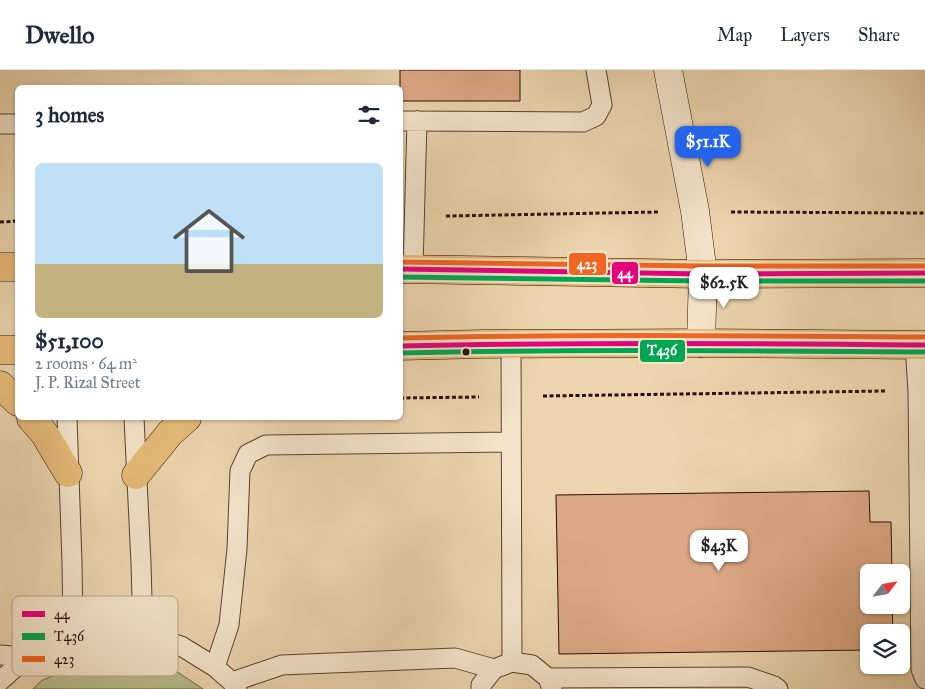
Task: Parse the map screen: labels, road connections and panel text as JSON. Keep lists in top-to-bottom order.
{
  "lines": ["transit line 423", "transit line 44", "transit line T436"],
  "legend": ["44", "T436", "423"],
  "north": "top right",
  "page": {
    "header": "Dwello",
    "nav": ["Map", "Layers", "Share"],
    "heading": "3 homes",
    "price": ["$51.1K", "$62.5K", "$43K"],
    "list": [
      {
        "name": "$51,100",
        "note": "2 rooms · 64 m² · J. P. Rizal Street"
      }
    ]
  }
}
